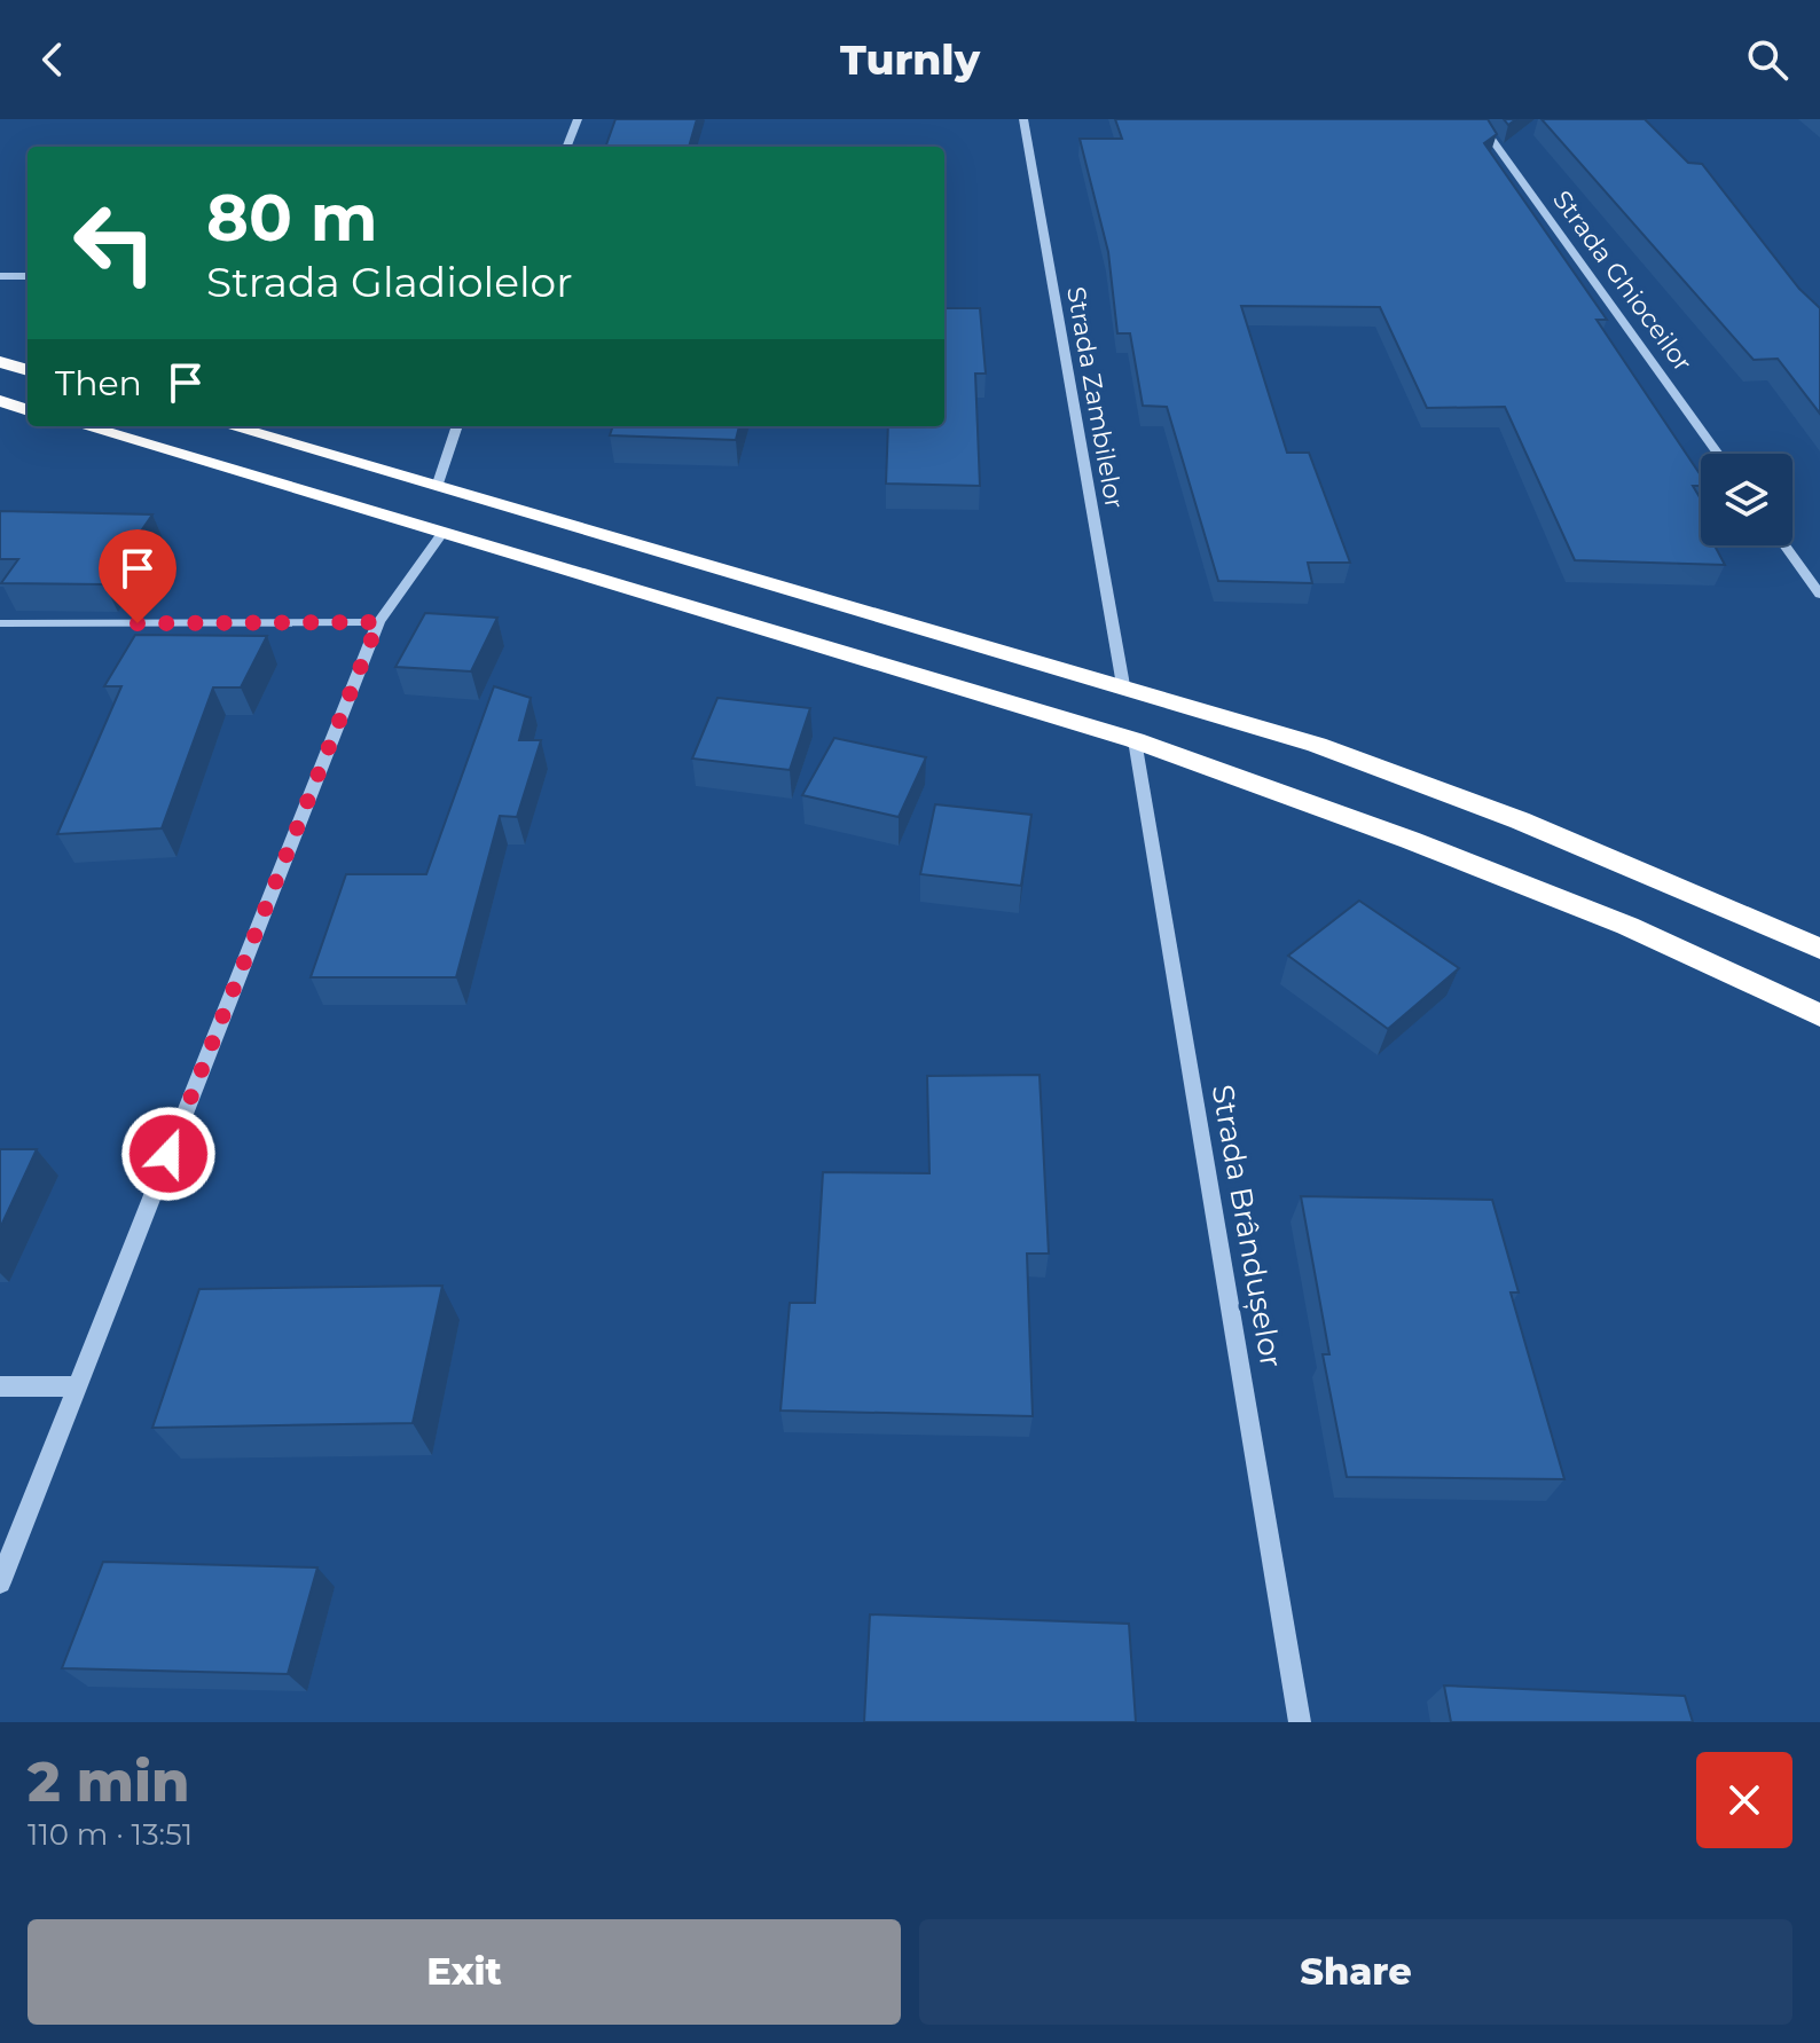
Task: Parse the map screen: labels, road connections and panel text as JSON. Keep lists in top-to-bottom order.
{
  "streets": {
    "street": ["Strada Ghioceilor", "Strada Zambilelor", "Strada Brândușelor"]
  },
  "page": {
    "header": "Turnly",
    "turn": ["80 m", "Strada Gladiolelor"],
    "then": "Then",
    "heading": ["2 min", "110 m · 13:51"],
    "buttons": ["Exit", "Share"]
  }
}
